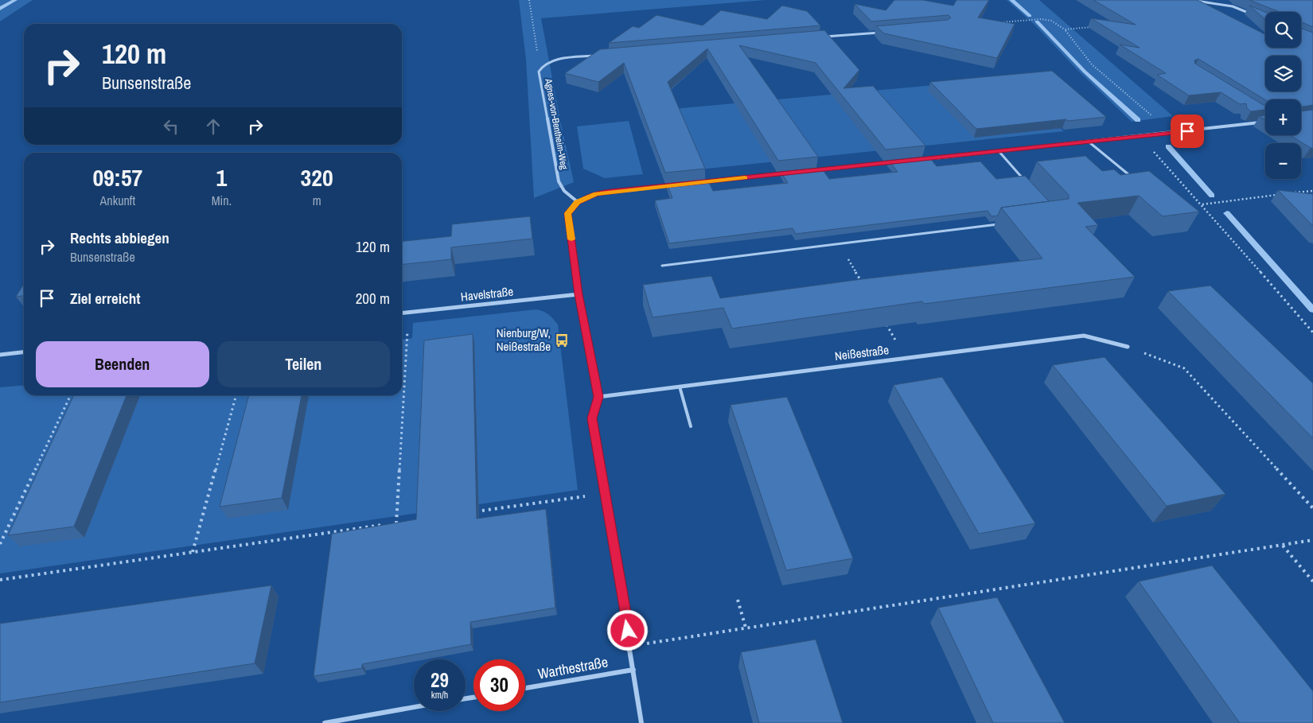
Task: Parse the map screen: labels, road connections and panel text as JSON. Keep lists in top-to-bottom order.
{
  "streets": {
    "street": [
      "Agnes-von-Bentheim-Weg",
      "Havelstraße",
      "Neißestraße",
      "Warthestraße"
    ]
  },
  "places": {
    "bus stop": ["Nienburg/W, Neißestraße"]
  },
  "page": {
    "map_buttons": ["+", "−"],
    "turn": ["120 m", "Bunsenstraße"],
    "eta": [
      "09:57",
      "Ankunft",
      "1",
      "Min.",
      "320",
      "m"
    ],
    "list": [
      {
        "name": "Rechts abbiegen",
        "note": "Bunsenstraße",
        "value": "120 m"
      },
      {
        "name": "Ziel erreicht",
        "value": "200 m"
      }
    ],
    "buttons": ["Beenden", "Teilen"],
    "speed": "29 km/h",
    "limit": "30"
  }
}
